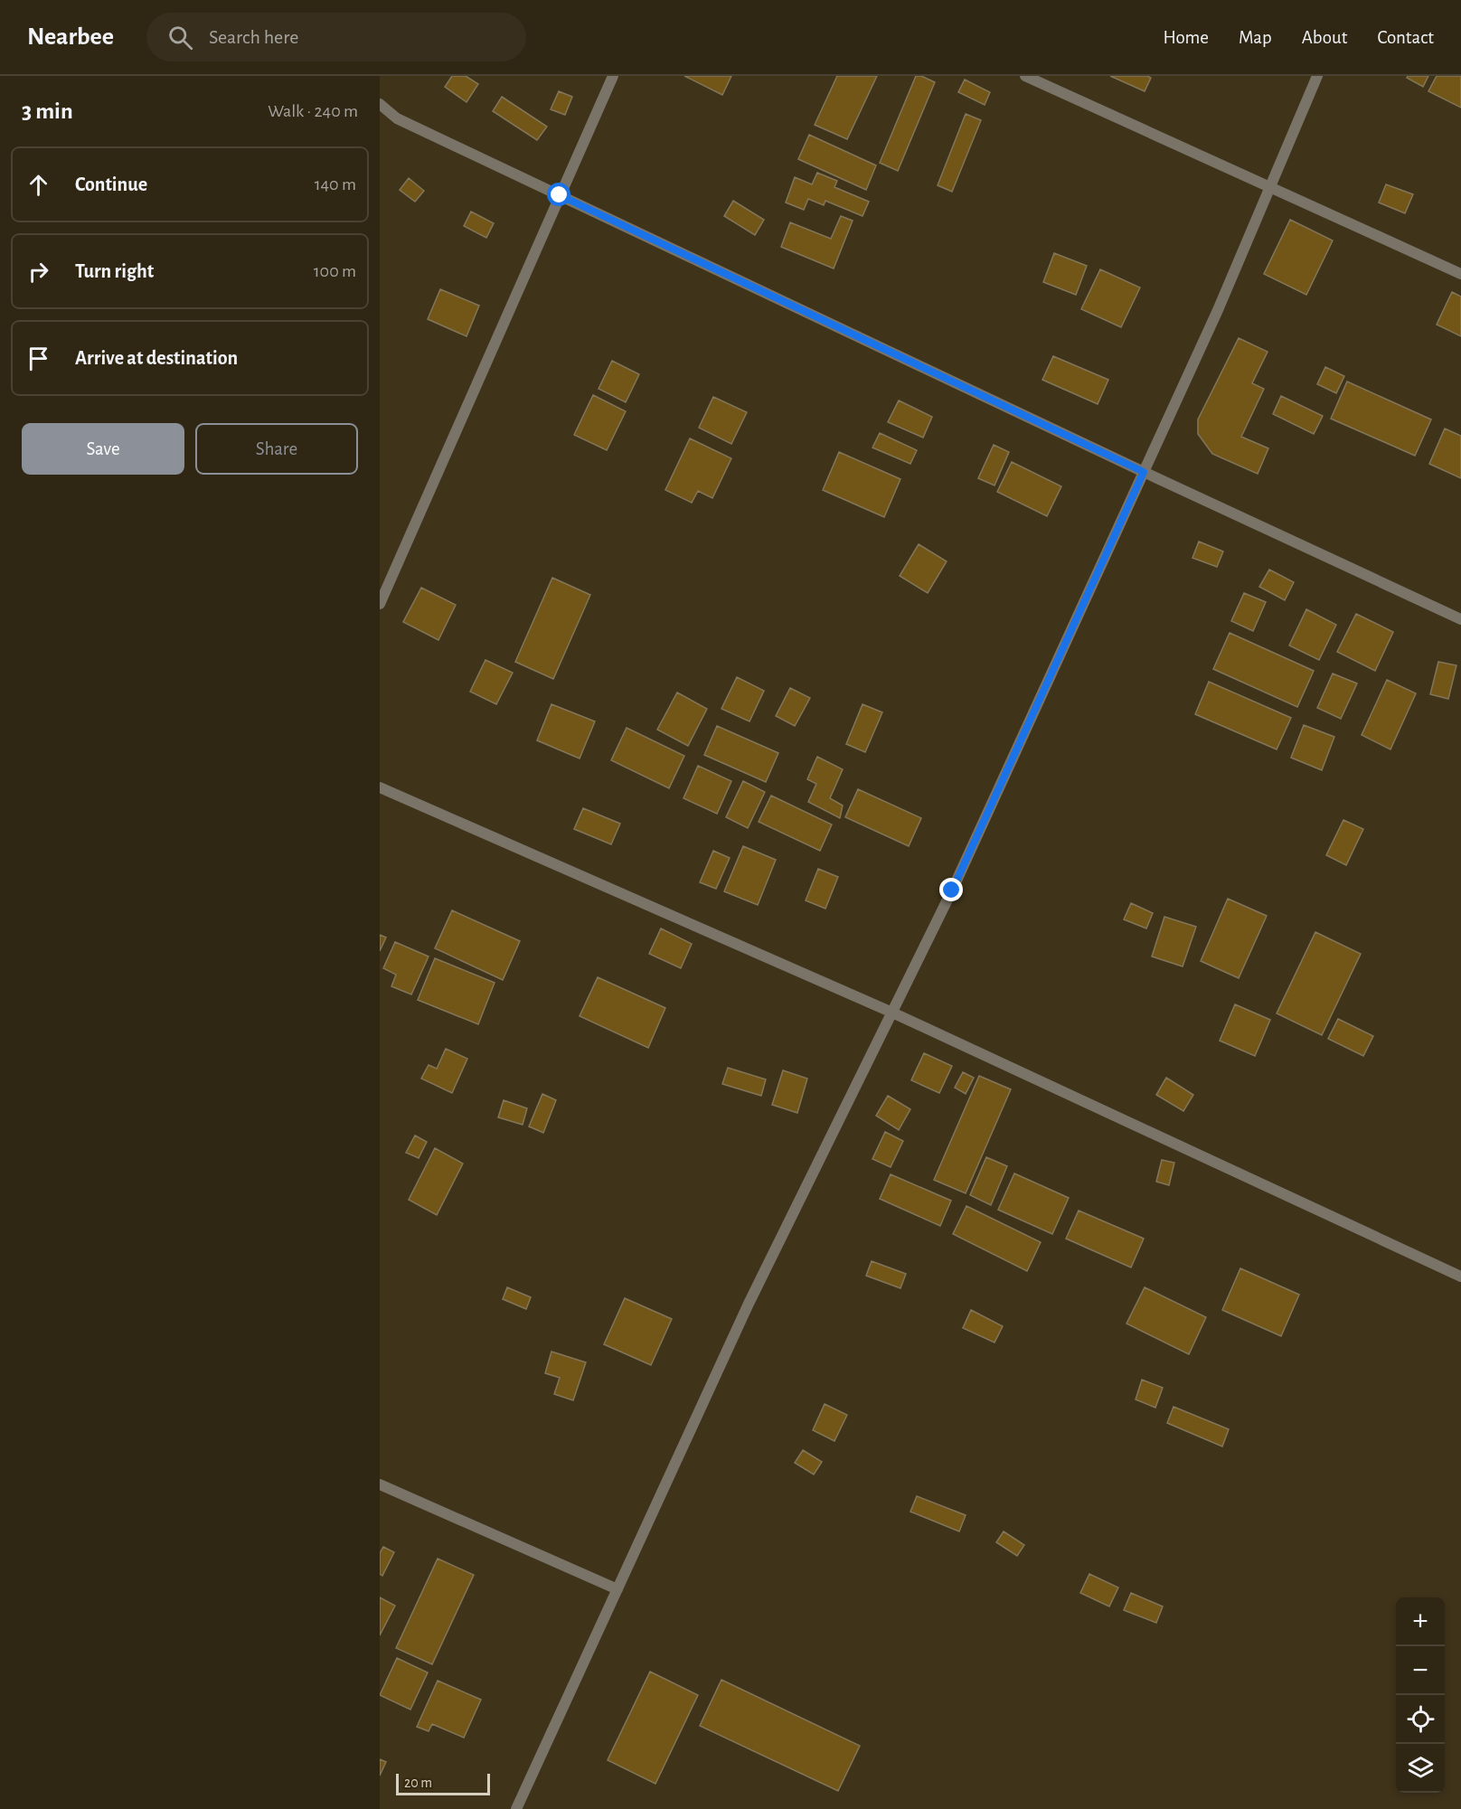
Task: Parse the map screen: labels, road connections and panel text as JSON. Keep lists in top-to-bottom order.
{
  "scale_bar": "20 m",
  "page": {
    "header": "Nearbee",
    "search": "Search here",
    "nav": [
      "Home",
      "Map",
      "About",
      "Contact"
    ],
    "heading": ["3 min", "Walk · 240 m"],
    "list": [
      ["Continue", "140 m"],
      ["Turn right", "100 m"],
      "Arrive at destination"
    ],
    "buttons": ["Save", "Share"],
    "map_buttons": ["+", "−"],
    "scale": "20 m"
  }
}
